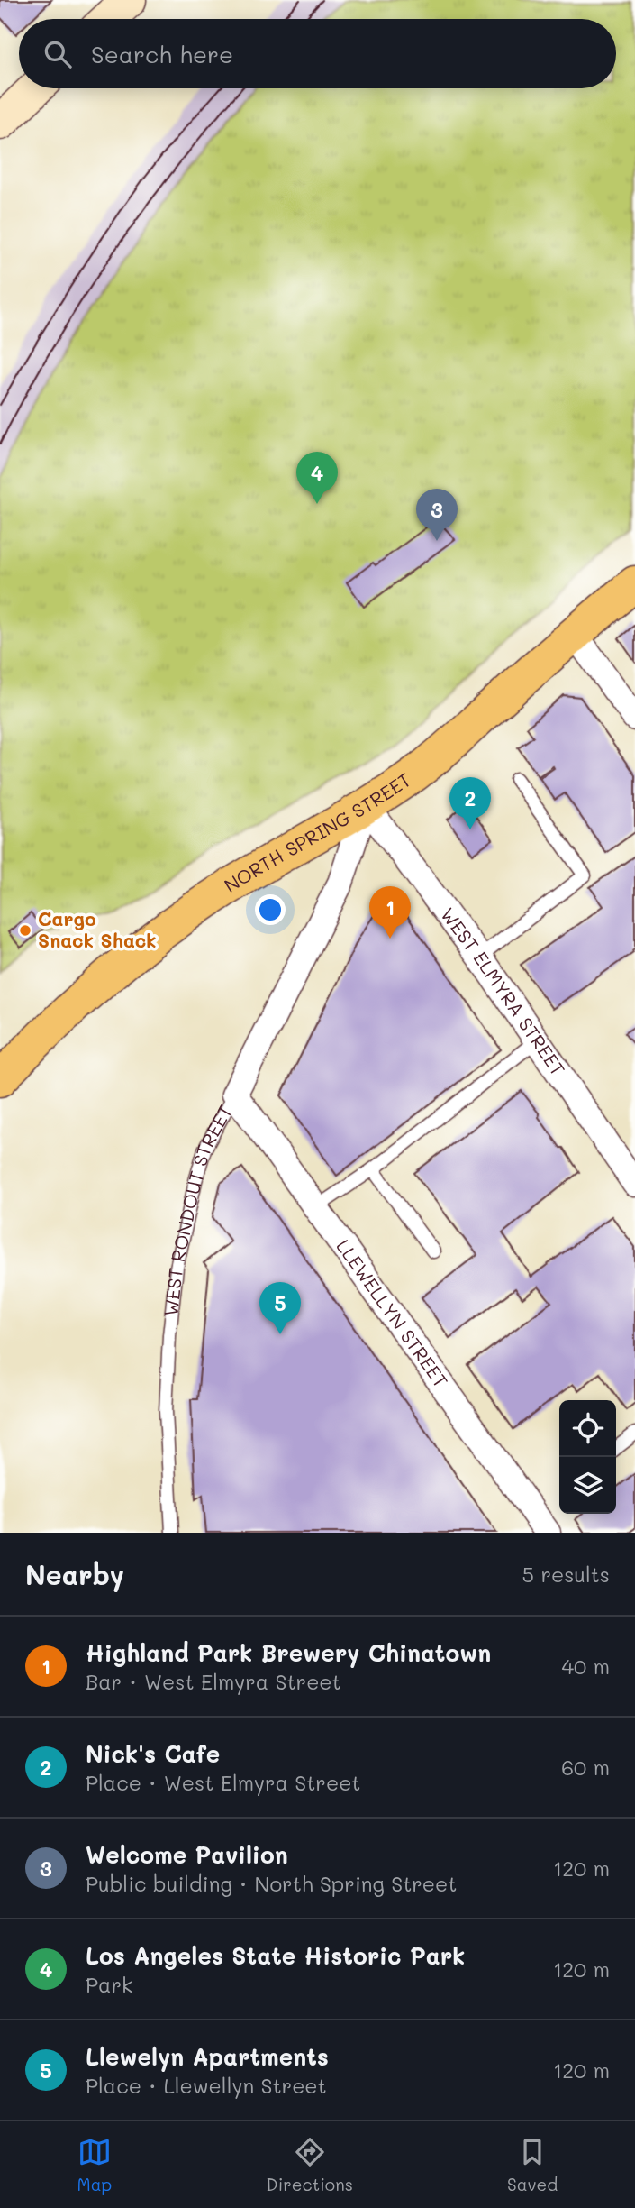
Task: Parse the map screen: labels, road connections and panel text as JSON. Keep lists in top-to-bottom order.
{
  "streets": {
    "main road": ["NORTH SPRING STREET"],
    "street": ["WEST ELMYRA STREET", "WEST RONDOUT STREET", "LLEWELLYN STREET"]
  },
  "crossings": [
    ["NORTH SPRING STREET", "WEST ELMYRA STREET"],
    ["NORTH SPRING STREET", "WEST RONDOUT STREET"],
    ["WEST ELMYRA STREET", "WEST RONDOUT STREET"],
    ["WEST RONDOUT STREET", "LLEWELLYN STREET"]
  ],
  "places": ["Cargo Snack Shack"],
  "page": {
    "search": "Search here",
    "pins": [
      "4",
      "3",
      "2",
      "1",
      "5"
    ],
    "heading": ["Nearby", "5 results"],
    "list": [
      {
        "mark": "1",
        "name": "Highland Park Brewery Chinatown",
        "note": "Bar · West Elmyra Street",
        "value": "40 m"
      },
      {
        "mark": "2",
        "name": "Nick's Cafe",
        "note": "Place · West Elmyra Street",
        "value": "60 m"
      },
      {
        "mark": "3",
        "name": "Welcome Pavilion",
        "note": "Public building · North Spring Street",
        "value": "120 m"
      },
      {
        "mark": "4",
        "name": "Los Angeles State Historic Park",
        "note": "Park",
        "value": "120 m"
      },
      {
        "mark": "5",
        "name": "Llewelyn Apartments",
        "note": "Place · Llewellyn Street",
        "value": "120 m"
      }
    ],
    "nav": ["Map", "Directions", "Saved"]
  }
}
